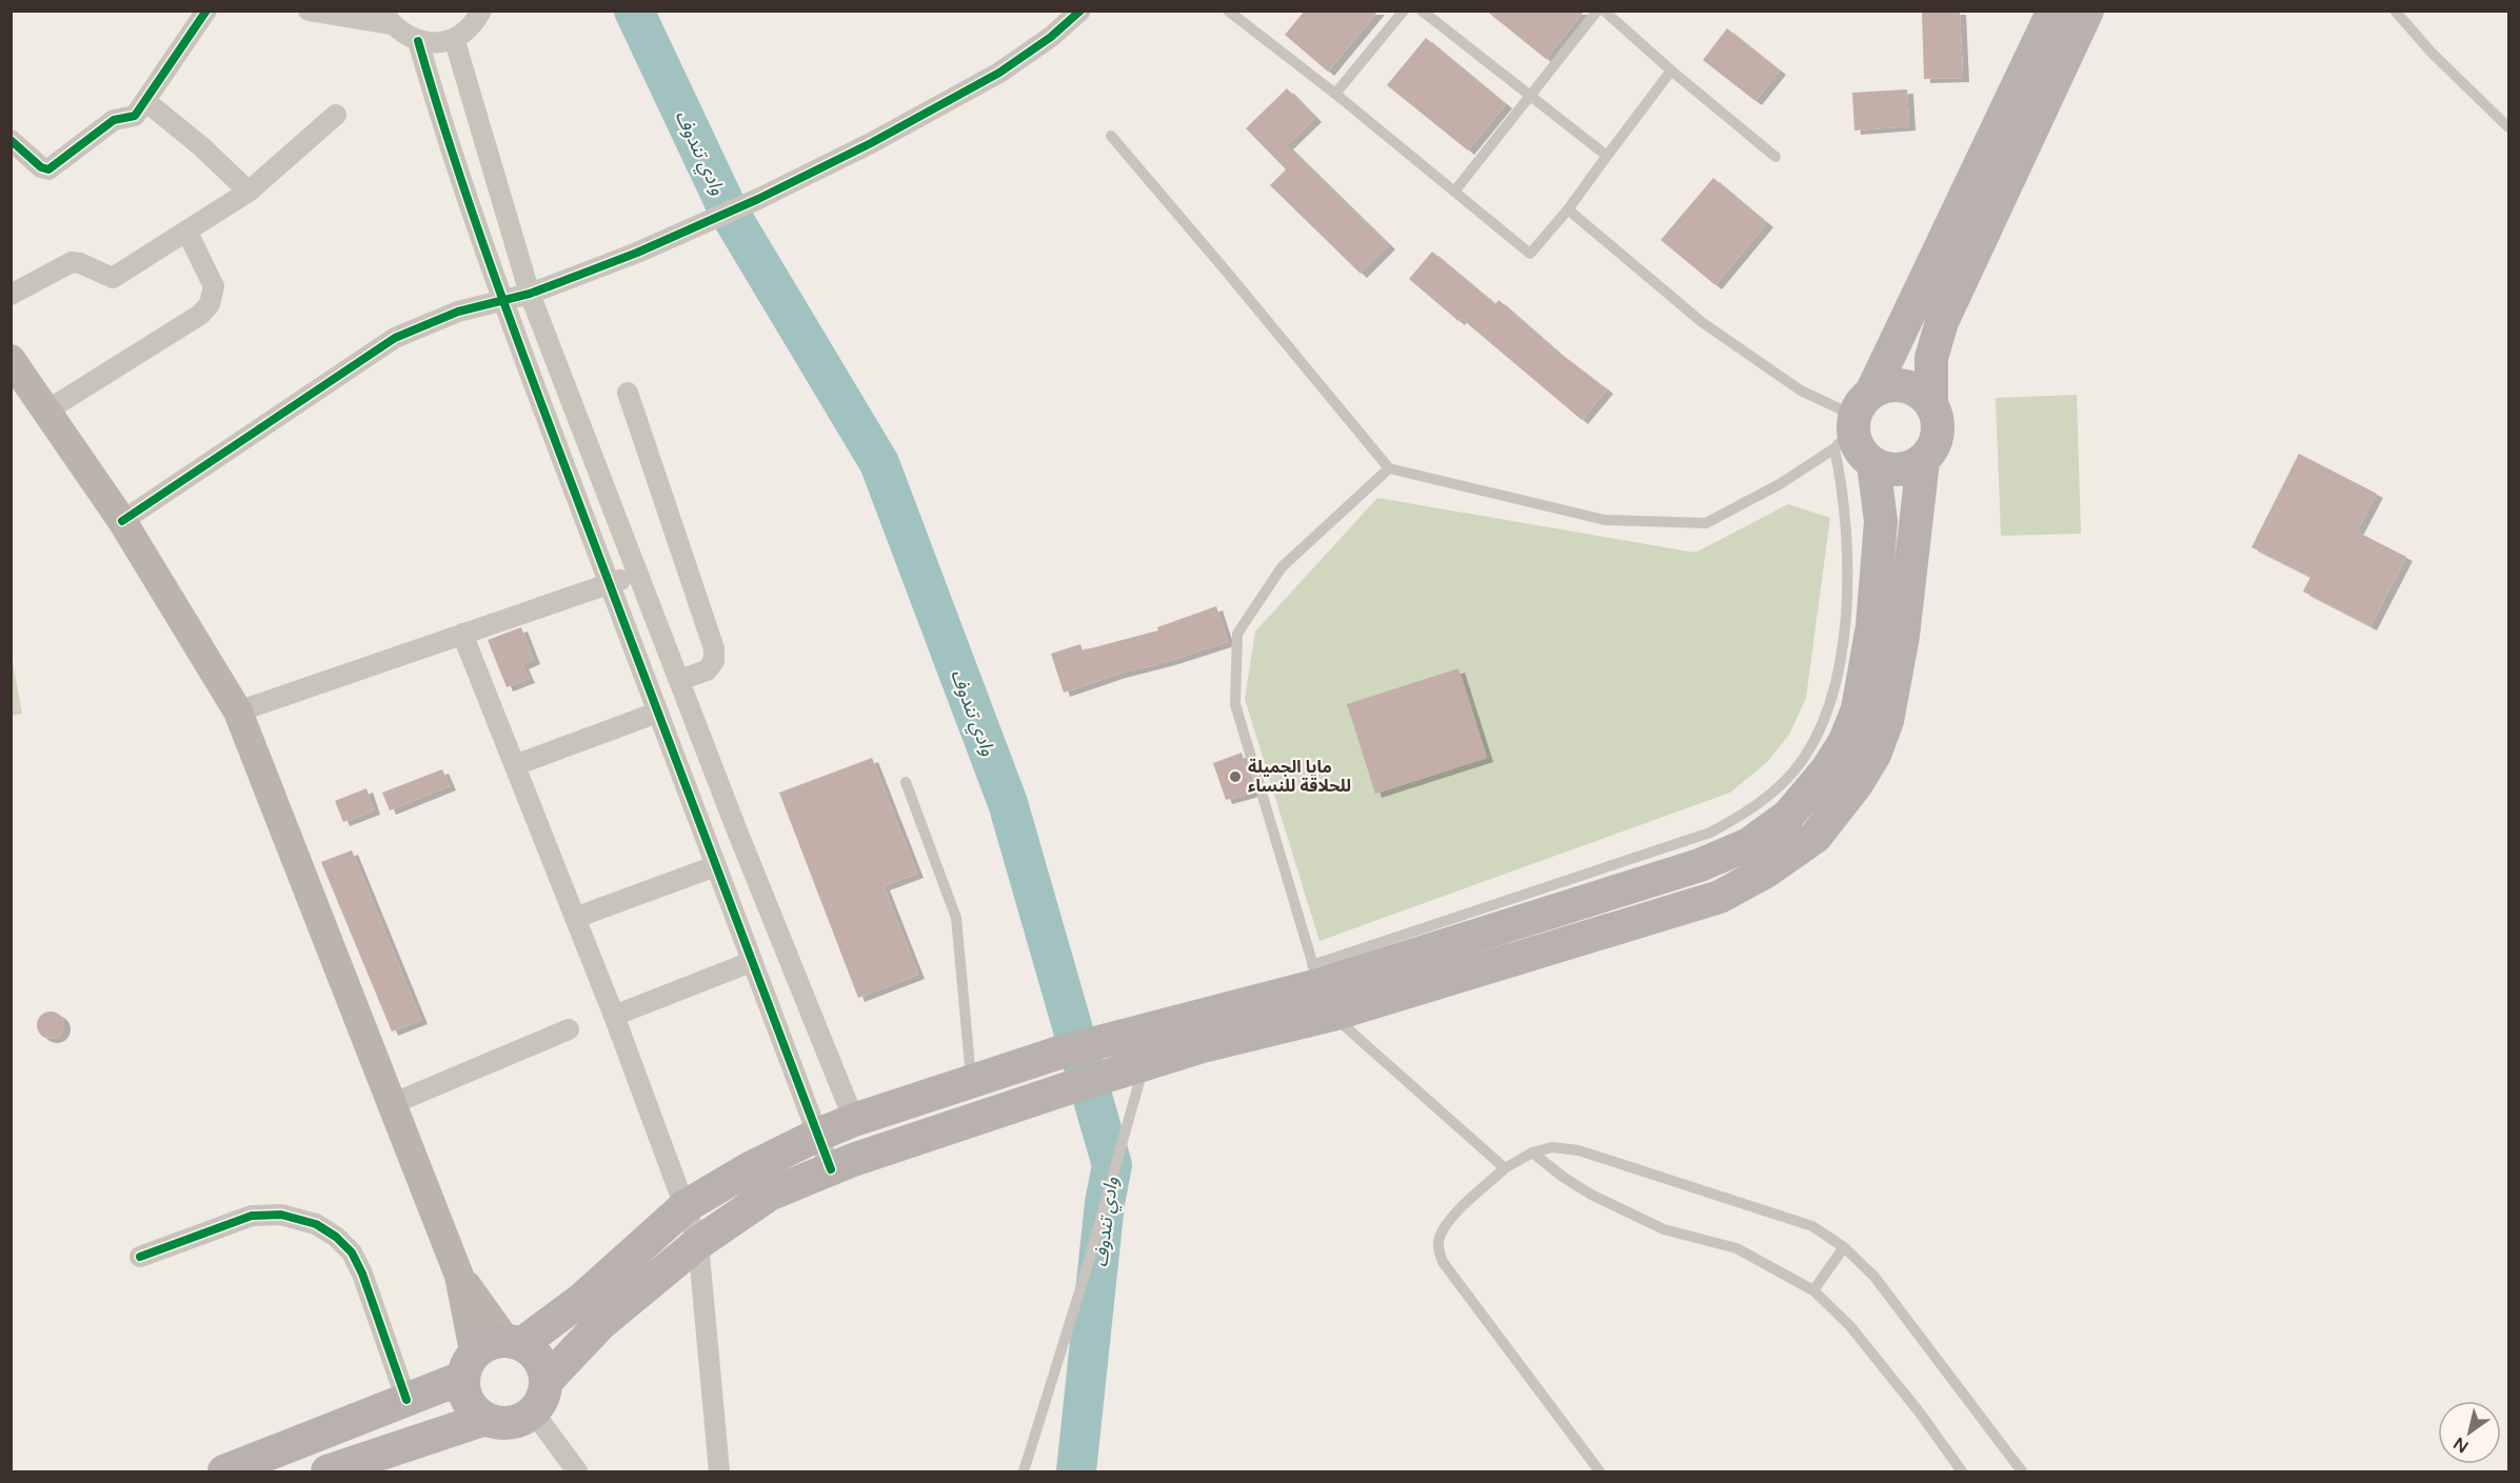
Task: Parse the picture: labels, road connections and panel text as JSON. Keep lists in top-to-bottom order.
{
  "water": ["وادي تندوف"],
  "places": ["مايا الجميلة للحلاقة للنساء"],
  "north": "bottom left"
}
